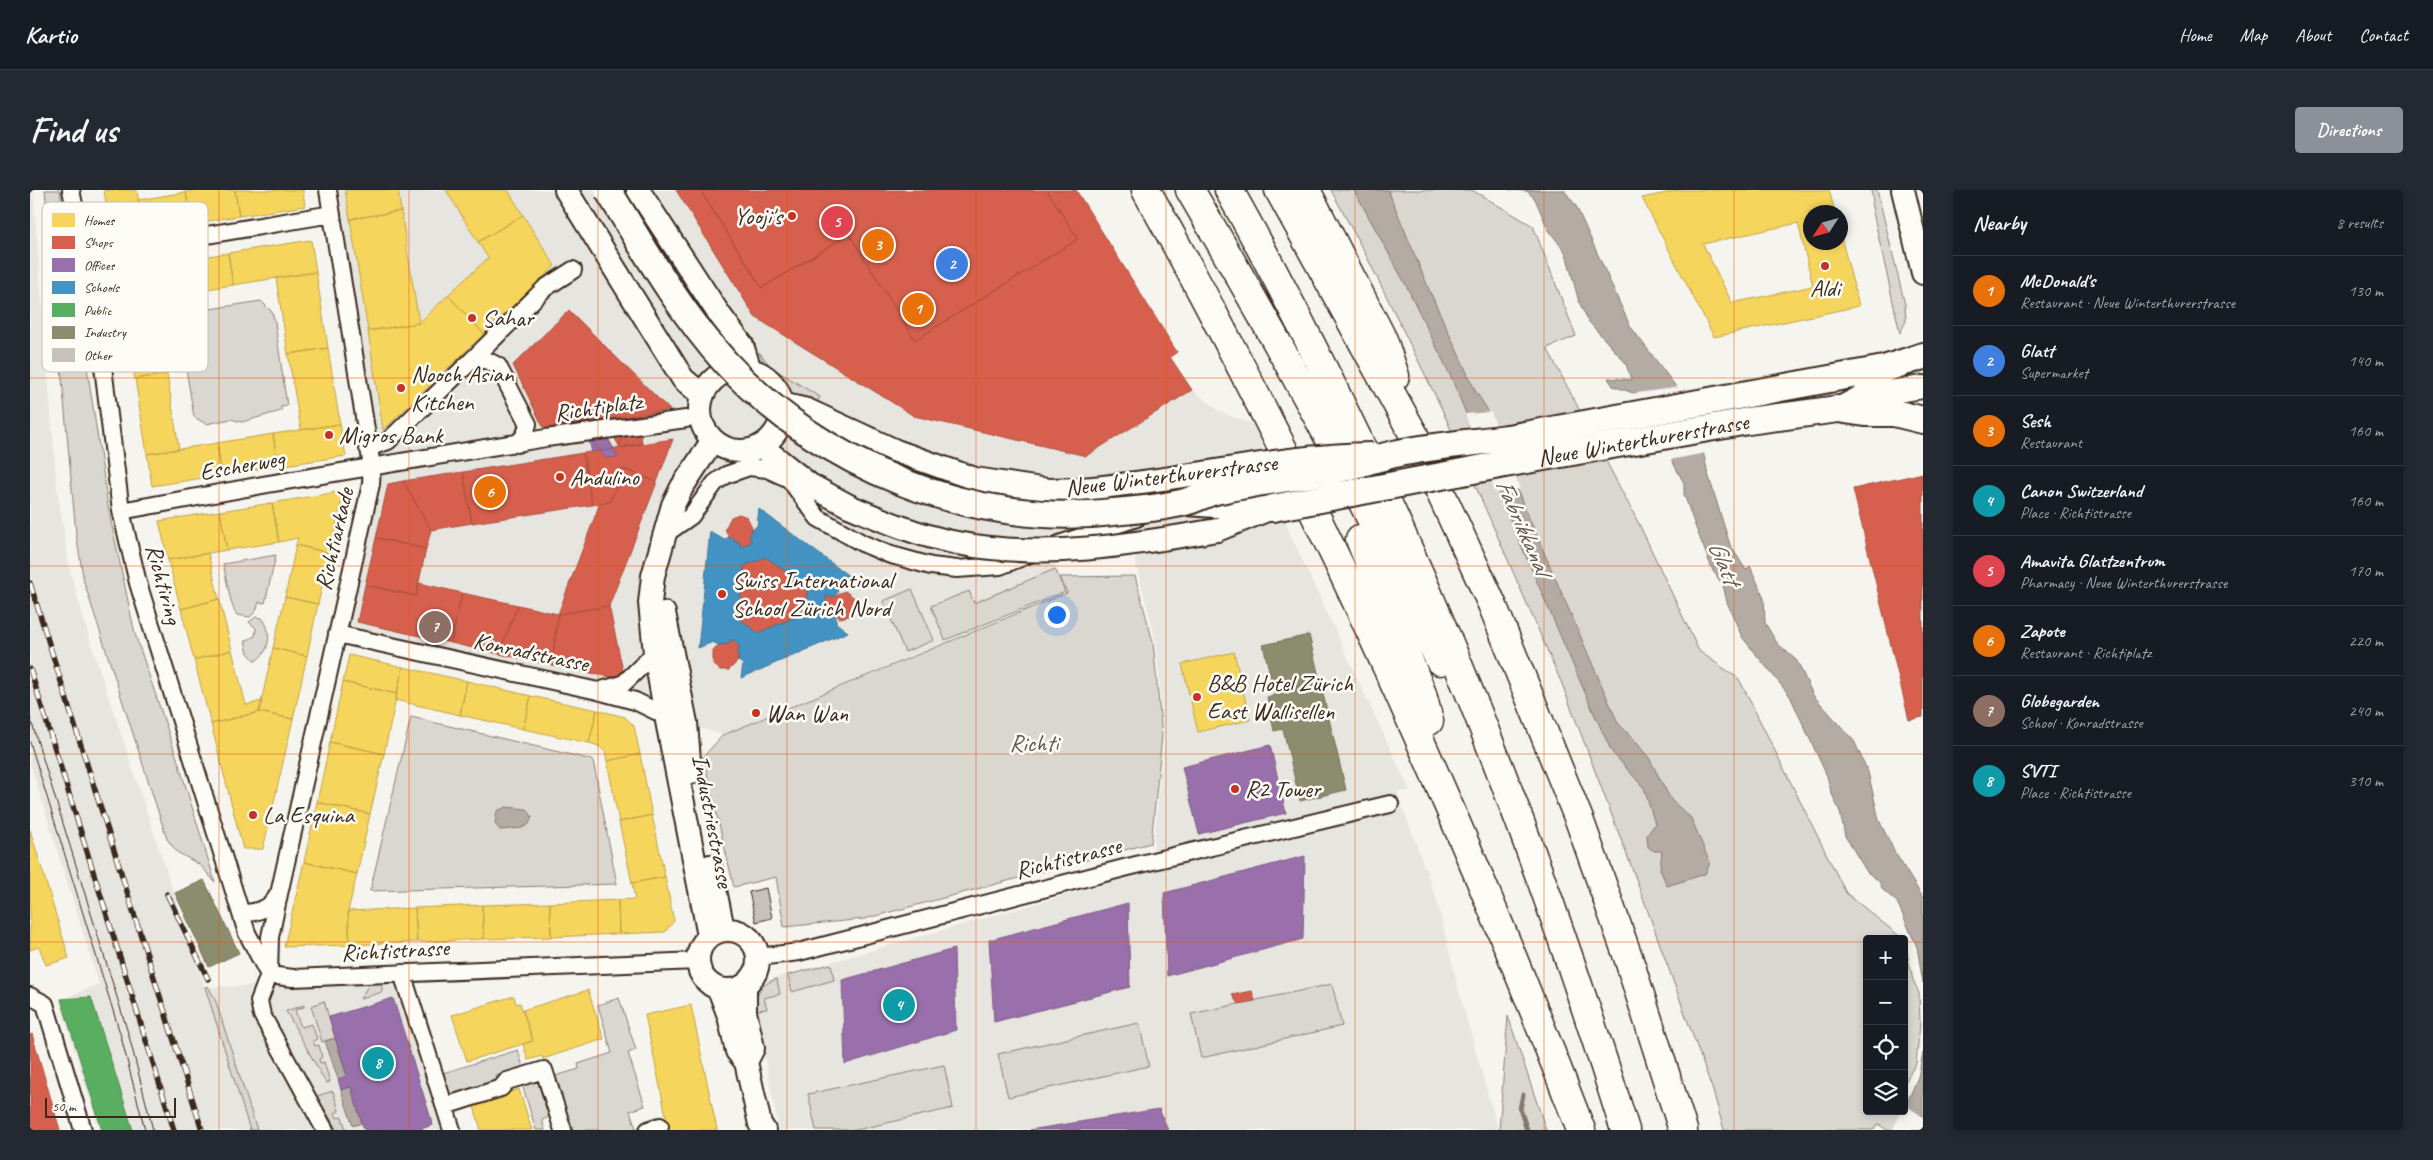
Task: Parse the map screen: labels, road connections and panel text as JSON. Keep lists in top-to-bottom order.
{
  "streets": {
    "main road": ["Neue Winterthurerstrasse", "Industriestrasse"],
    "street": [
      "Richtiplatz",
      "Escherweg",
      "Richtiarkade",
      "Richtiring",
      "Konradstrasse",
      "Richtistrasse"
    ]
  },
  "crossings": [
    ["Richtiplatz", "Escherweg"],
    ["Richtiplatz", "Richtiarkade"],
    ["Neue Winterthurerstrasse", "Industriestrasse"],
    ["Escherweg", "Richtiarkade"],
    ["Escherweg", "Richtiring"],
    ["Richtiarkade", "Richtiring"],
    ["Richtiarkade", "Konradstrasse"],
    ["Richtiarkade", "Richtistrasse"],
    ["Richtiring", "Richtistrasse"],
    ["Konradstrasse", "Industriestrasse"],
    ["Industriestrasse", "Richtistrasse"]
  ],
  "water": ["Fabrikkanal", "Glatt"],
  "parks": ["Richti"],
  "places": [
    "Yooji's",
    "Aldi",
    "Sahar",
    "Nooch Asian Kitchen",
    "Migros Bank",
    "Andulino",
    "Swiss International School Zürich Nord",
    "B&B Hotel Zürich East Wallisellen",
    "Wan Wan",
    "R2 Tower",
    "La Esquina"
  ],
  "legend": [
    "Homes",
    "Shops",
    "Offices",
    "Schools",
    "Public",
    "Industry",
    "Other"
  ],
  "scale_bar": "50 m",
  "north": "bottom left",
  "page": {
    "header": "Kartio",
    "nav": [
      "Home",
      "Map",
      "About",
      "Contact"
    ],
    "buttons": "Directions",
    "title": "Find us",
    "heading": ["Nearby", "8 results"],
    "pins": [
      "5",
      "3",
      "2",
      "1",
      "6",
      "7",
      "4",
      "8"
    ],
    "list": [
      {
        "mark": "1",
        "name": "McDonald's",
        "note": "Restaurant · Neue Winterthurerstrasse",
        "value": "130 m"
      },
      {
        "mark": "2",
        "name": "Glatt",
        "note": "Supermarket",
        "value": "140 m"
      },
      {
        "mark": "3",
        "name": "Sesh",
        "note": "Restaurant",
        "value": "160 m"
      },
      {
        "mark": "4",
        "name": "Canon Switzerland",
        "note": "Place · Richtistrasse",
        "value": "160 m"
      },
      {
        "mark": "5",
        "name": "Amavita Glattzentrum",
        "note": "Pharmacy · Neue Winterthurerstrasse",
        "value": "170 m"
      },
      {
        "mark": "6",
        "name": "Zapote",
        "note": "Restaurant · Richtiplatz",
        "value": "220 m"
      },
      {
        "mark": "7",
        "name": "Globegarden",
        "note": "School · Konradstrasse",
        "value": "240 m"
      },
      {
        "mark": "8",
        "name": "SVTI",
        "note": "Place · Richtistrasse",
        "value": "310 m"
      }
    ],
    "map_buttons": ["+", "−"],
    "scale": "50 m"
  }
}
